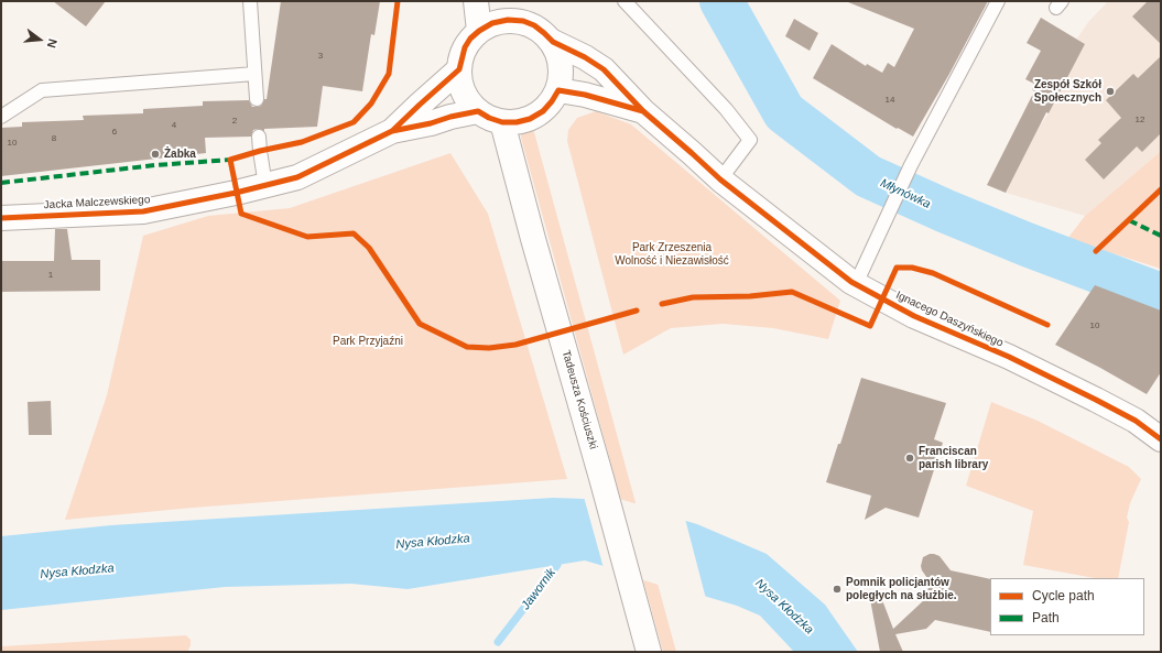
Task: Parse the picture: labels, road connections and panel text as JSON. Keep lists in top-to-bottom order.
{
  "streets": {
    "street": ["Jacka Malczewskiego", "Ignacego Daszyńskiego", "Tadeusza Kościuszki"]
  },
  "crossings": [
    ["Jacka Malczewskiego", "Ignacego Daszyńskiego"],
    ["Jacka Malczewskiego", "Tadeusza Kościuszki"],
    ["Ignacego Daszyńskiego", "Tadeusza Kościuszki"]
  ],
  "water": ["Młynówka", "Nysa Kłodzka", "Jawornik"],
  "parks": ["Park Zrzeszenia Wolność i Niezawisłość", "Park Przyjaźni"],
  "places": [
    "Zespół Szkół Społecznych",
    "Żabka",
    "Franciscan parish library",
    "Pomnik policjantów poległych na służbie."
  ],
  "house_numbers": [
    "3",
    "14",
    "12",
    "2",
    "4",
    "6",
    "8",
    "10",
    "1",
    "10"
  ],
  "legend": ["Cycle path", "Path"],
  "north": "right"
}
